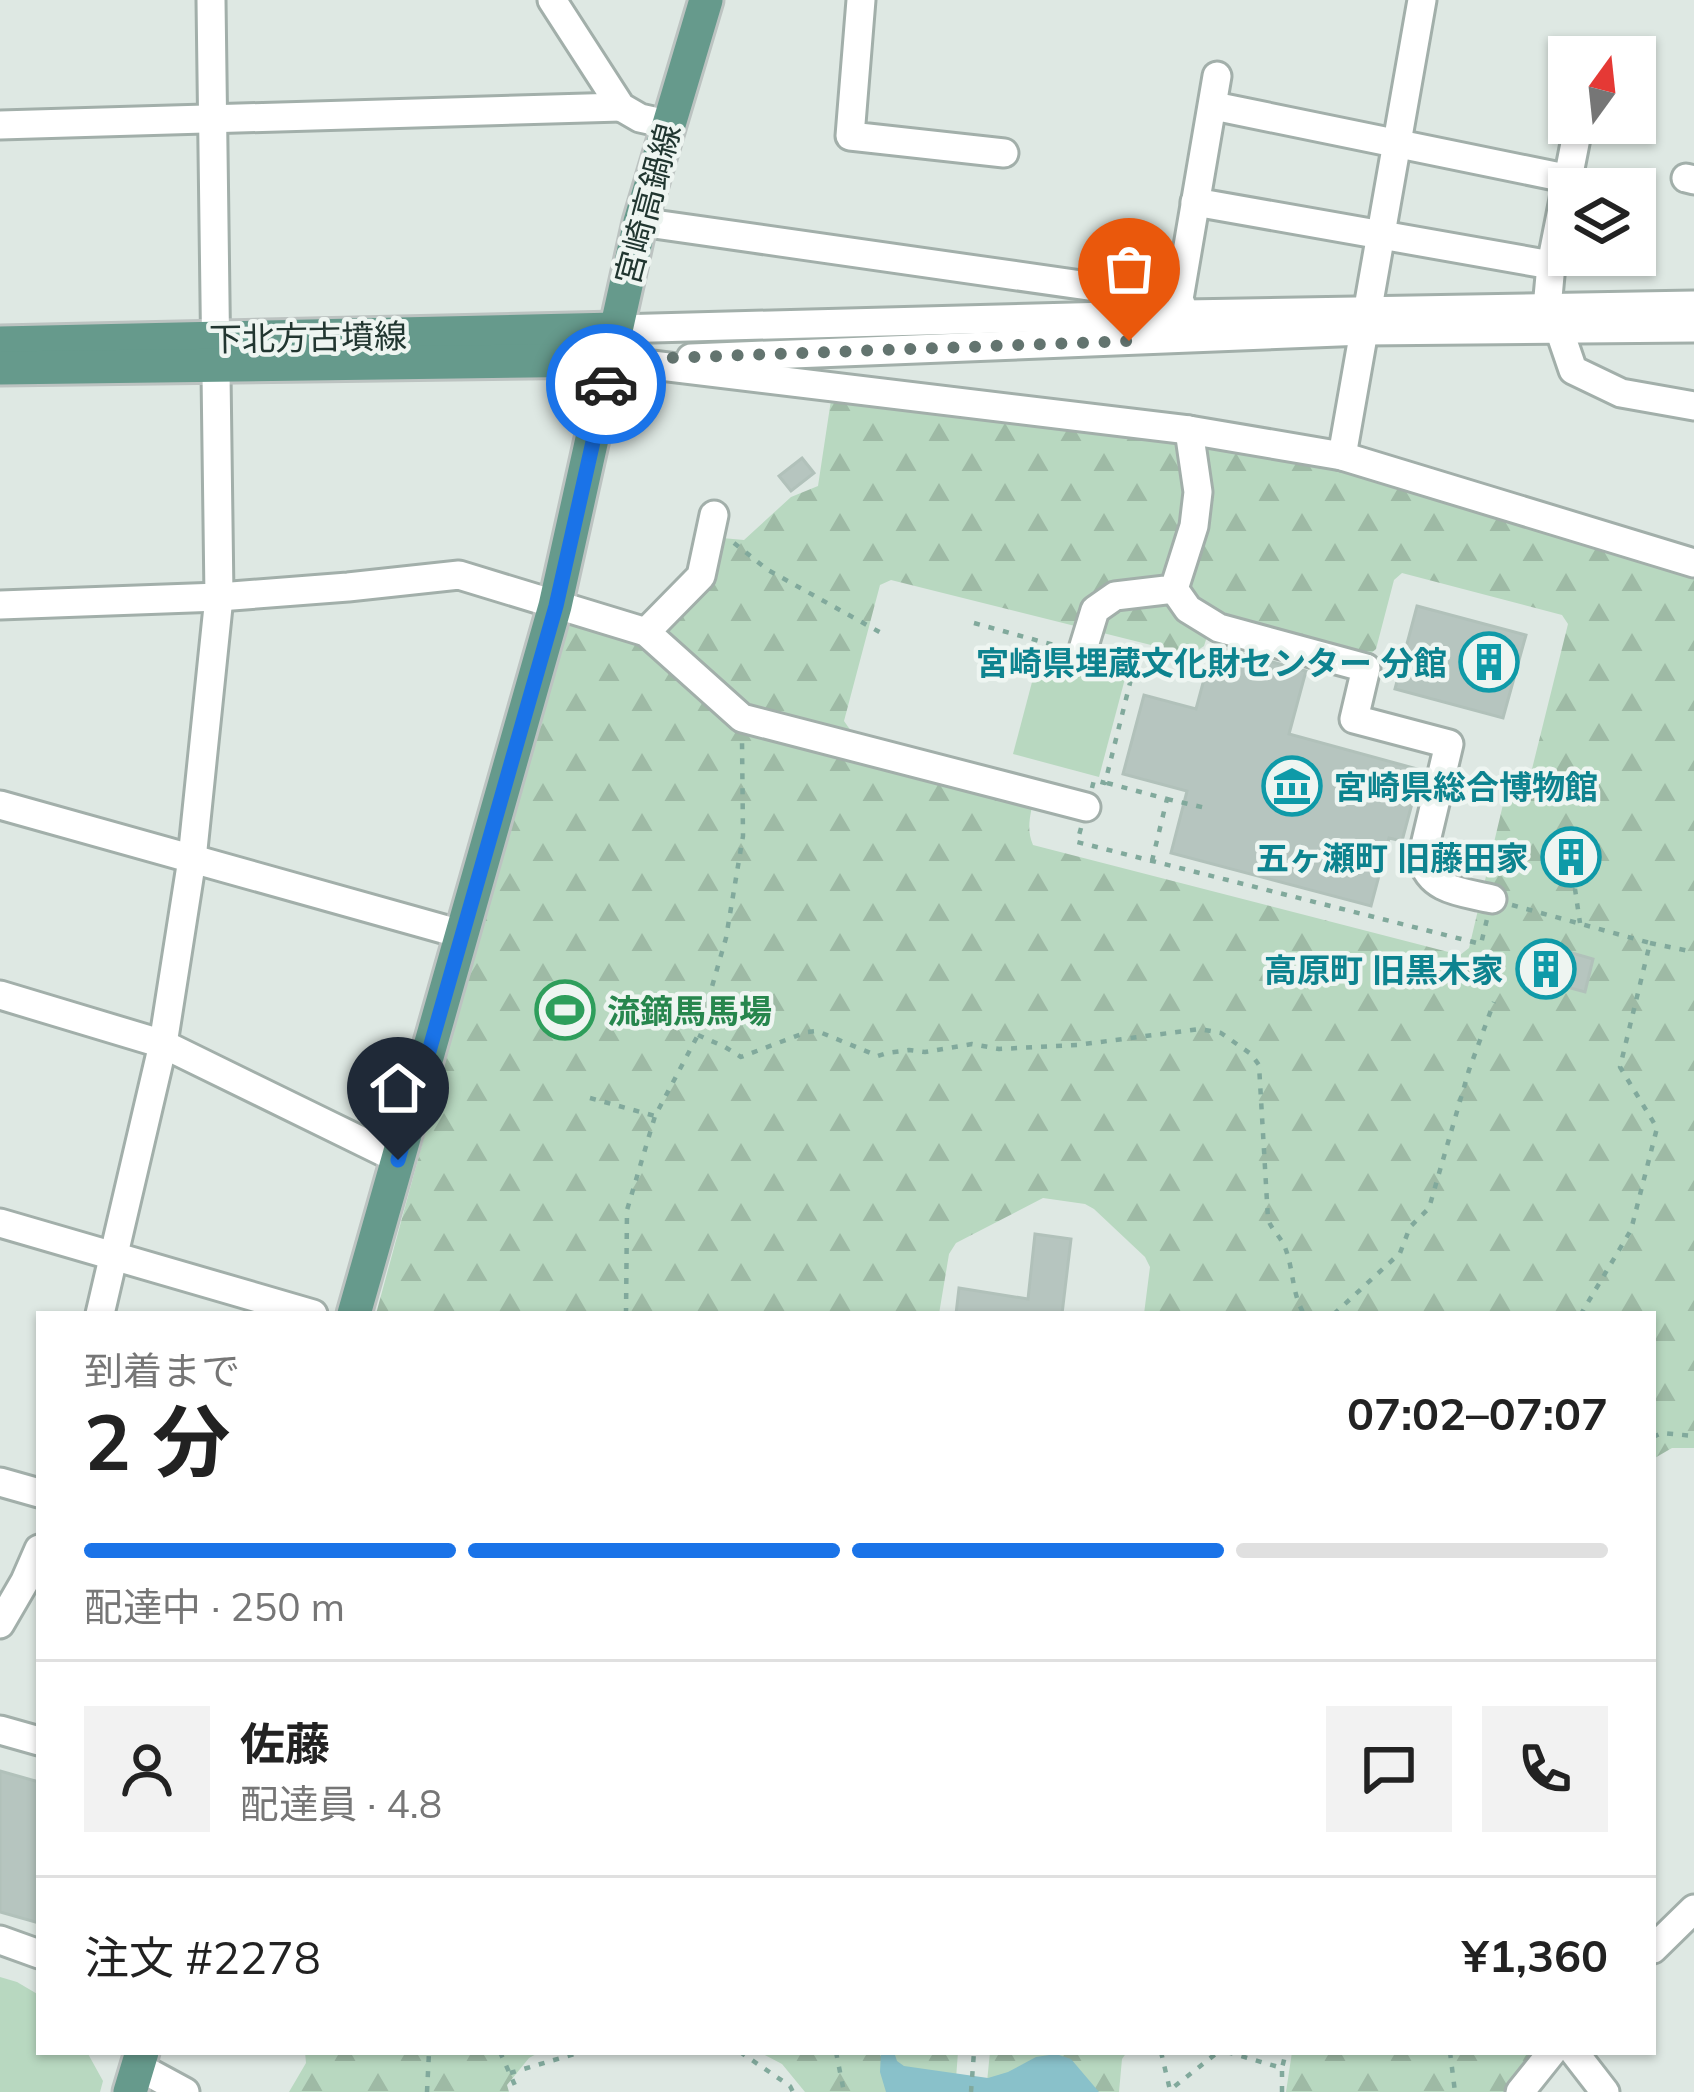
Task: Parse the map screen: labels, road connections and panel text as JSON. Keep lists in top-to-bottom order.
{
  "streets": {
    "main road": ["宮崎高鍋線", "下北方古墳線"]
  },
  "crossings": [
    ["宮崎高鍋線", "下北方古墳線"]
  ],
  "places": {
    "building": ["宮崎県埋蔵文化財センター 分館", "五ヶ瀬町 旧藤田家", "高原町 旧黒木家"],
    "museum": ["宮崎県総合博物館"],
    "sports": ["流鏑馬馬場"]
  },
  "north": "top",
  "page": {
    "heading": ["2 分", "到着まで", "07:02–07:07"],
    "panel": [
      "佐藤",
      "配達員 · 4.8",
      "注文 #2278",
      "¥1,360"
    ],
    "bar": "配達中 · 250 m"
  }
}
